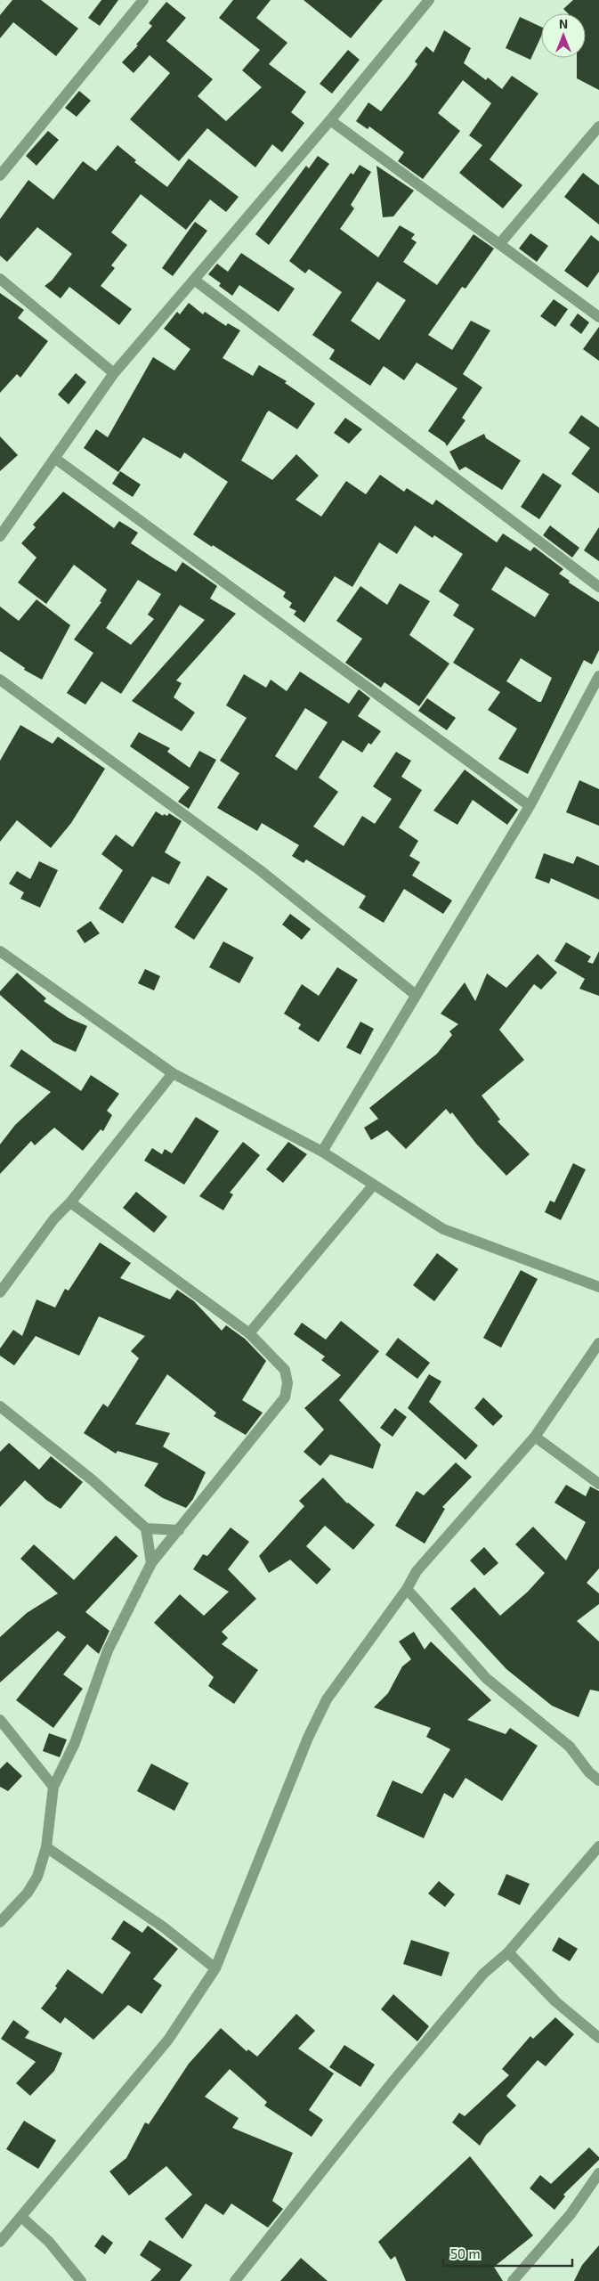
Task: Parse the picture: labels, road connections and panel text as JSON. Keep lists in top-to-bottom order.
{
  "scale_bar": "50 m",
  "north": "top"
}
